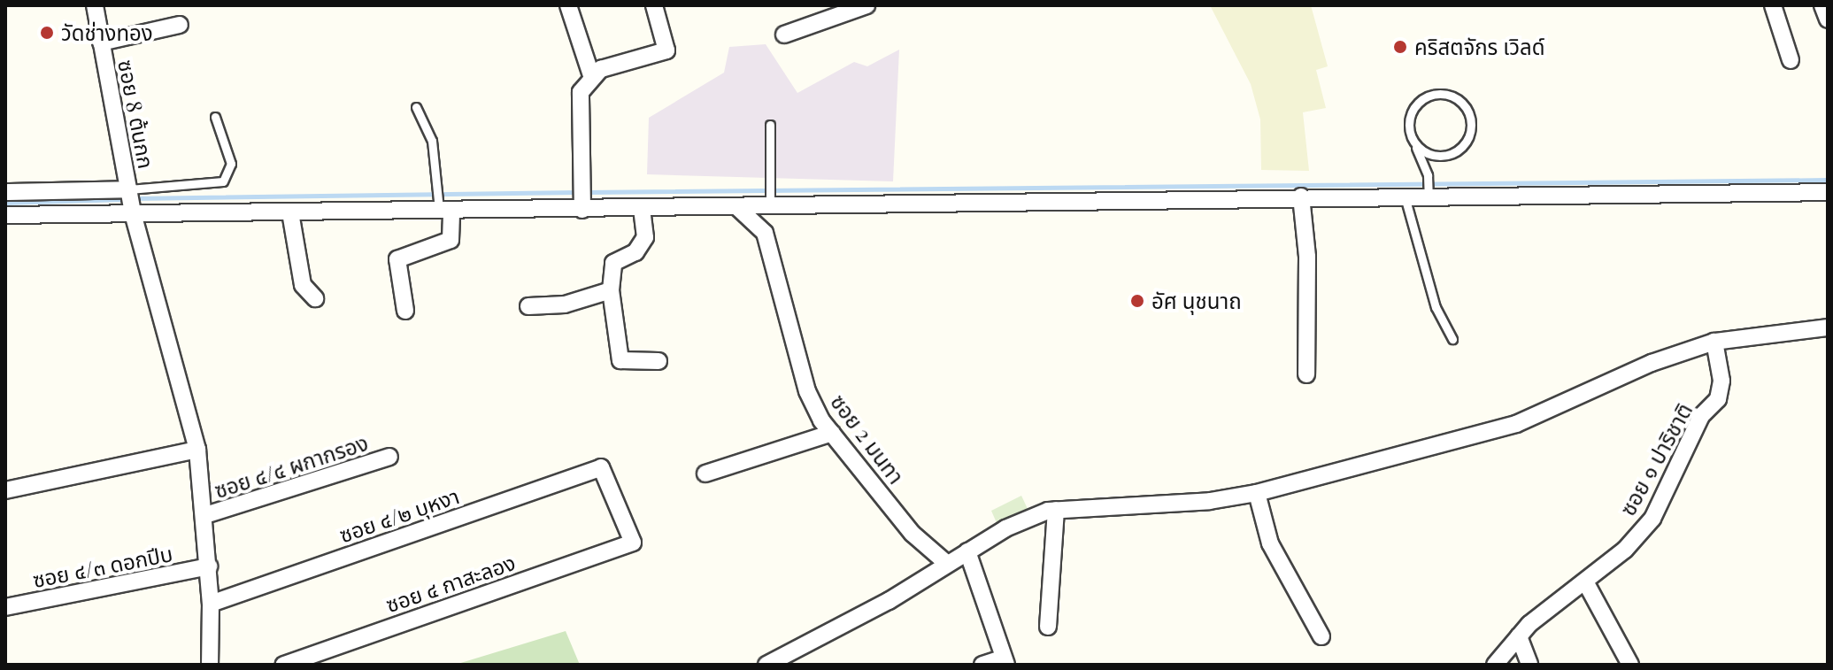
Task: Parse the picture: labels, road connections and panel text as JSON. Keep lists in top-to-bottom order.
{
  "streets": {
    "street": [
      "ซอย 8 ต้นกก",
      "ซอย 2 มนทา",
      "ซอย ๑ ปาริชาติ",
      "ซอย ๔/๔ ผกากรอง",
      "ซอย ๔/๒ บุหงา",
      "ซอย ๔/๓ ดอกปีบ",
      "ซอย ๔ กาสะลอง"
    ]
  },
  "crossings": [
    ["ซอย 8 ต้นกก", "ซอย ๔/๔ ผกากรอง"],
    ["ซอย 8 ต้นกก", "ซอย ๔/๒ บุหงา"],
    ["ซอย 8 ต้นกก", "ซอย ๔/๓ ดอกปีบ"],
    ["ซอย ๔/๒ บุหงา", "ซอย ๔ กาสะลอง"]
  ],
  "places": ["วัดช่างทอง", "คริสตจักร เวิลด์", "อัศ นุชนาถ"]
}
